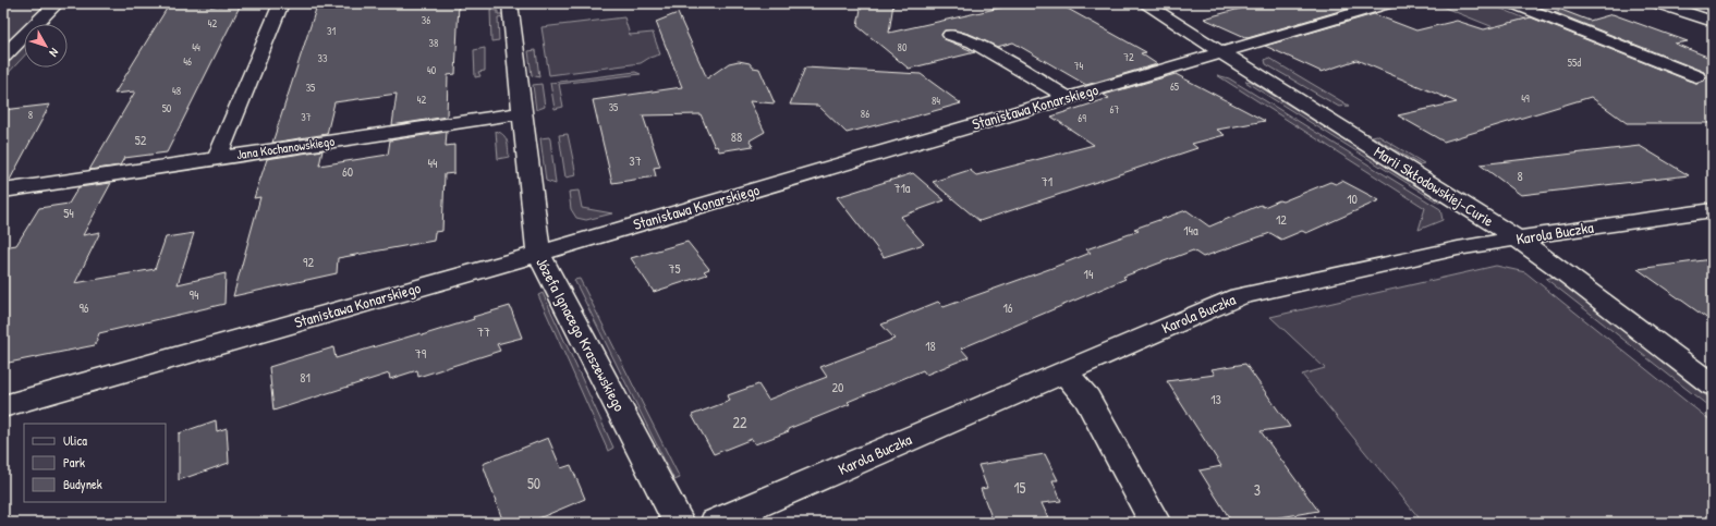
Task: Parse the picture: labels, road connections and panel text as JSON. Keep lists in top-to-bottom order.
{
  "streets": {
    "street": [
      "Stanisława Konarskiego",
      "Jana Kochanowskiego",
      "Marii Skłodowskiej-Curie",
      "Karola Buczka",
      "Józefa Ignacego Kraszewskiego"
    ]
  },
  "crossings": [
    ["Stanisława Konarskiego", "Marii Skłodowskiej-Curie"],
    ["Stanisława Konarskiego", "Józefa Ignacego Kraszewskiego"],
    ["Jana Kochanowskiego", "Józefa Ignacego Kraszewskiego"],
    ["Marii Skłodowskiej-Curie", "Karola Buczka"]
  ],
  "house_numbers": [
    "36",
    "42",
    "31",
    "38",
    "44",
    "80",
    "72",
    "33",
    "46",
    "55d",
    "74",
    "40",
    "65",
    "35",
    "48",
    "49",
    "42",
    "84",
    "35",
    "50",
    "67",
    "86",
    "8",
    "37",
    "69",
    "88",
    "52",
    "37",
    "44",
    "60",
    "8",
    "71",
    "71a",
    "10",
    "54",
    "12",
    "14a",
    "92",
    "75",
    "14",
    "94",
    "96",
    "16",
    "77",
    "18",
    "79",
    "81",
    "20",
    "13",
    "22",
    "50",
    "15",
    "3"
  ],
  "legend": ["Ulica", "Park", "Budynek"],
  "north": "bottom right"
}
